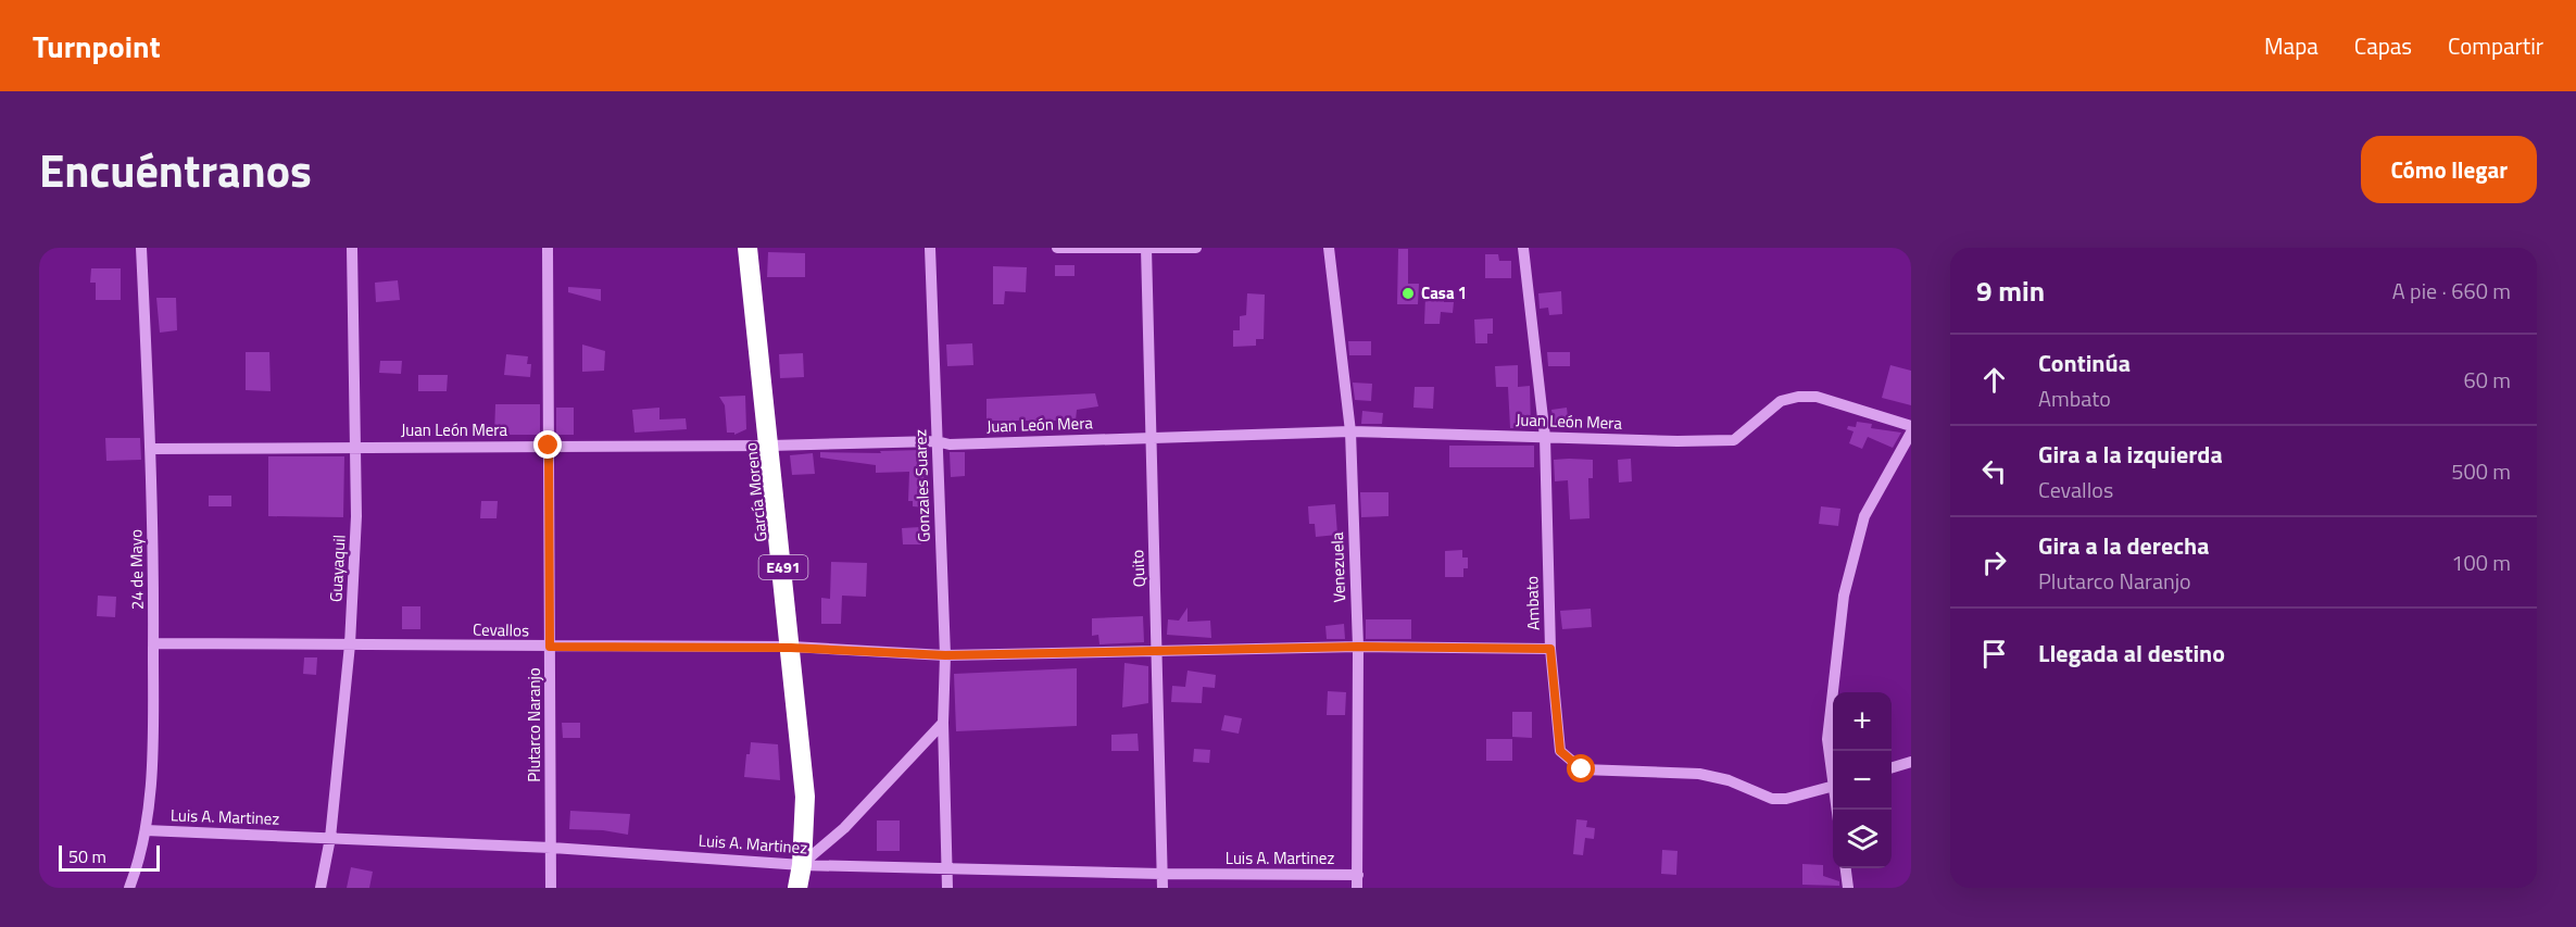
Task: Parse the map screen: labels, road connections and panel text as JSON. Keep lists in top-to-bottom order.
{
  "streets": {
    "highway": ["García Moreno", "E491"],
    "street": [
      "Juan León Mera",
      "Gonzales Suarez",
      "Venezuela",
      "Guayaquil",
      "Quito",
      "24 de Mayo",
      "Ambato",
      "Cevallos",
      "Plutarco Naranjo",
      "Luis A. Martinez"
    ]
  },
  "crossings": [
    ["Juan León Mera", "Gonzales Suarez"],
    ["Juan León Mera", "García Moreno"],
    ["Juan León Mera", "Venezuela"],
    ["Juan León Mera", "Guayaquil"],
    ["Juan León Mera", "Quito"],
    ["Juan León Mera", "24 de Mayo"],
    ["Juan León Mera", "Ambato"],
    ["Juan León Mera", "Plutarco Naranjo"],
    ["Gonzales Suarez", "Cevallos"],
    ["Gonzales Suarez", "Luis A. Martinez"],
    ["García Moreno", "Cevallos"],
    ["García Moreno", "Luis A. Martinez"],
    ["Venezuela", "Cevallos"],
    ["Venezuela", "Luis A. Martinez"],
    ["Guayaquil", "Cevallos"],
    ["Guayaquil", "Luis A. Martinez"],
    ["Quito", "Cevallos"],
    ["Quito", "Luis A. Martinez"],
    ["24 de Mayo", "Cevallos"],
    ["24 de Mayo", "Luis A. Martinez"],
    ["Ambato", "Cevallos"],
    ["Cevallos", "Plutarco Naranjo"],
    ["Plutarco Naranjo", "Luis A. Martinez"]
  ],
  "places": ["Casa 1"],
  "scale_bar": "50 m",
  "page": {
    "header": "Turnpoint",
    "nav": ["Mapa", "Capas", "Compartir"],
    "title": "Encuéntranos",
    "buttons": "Cómo llegar",
    "heading": ["9 min", "A pie · 660 m"],
    "list": [
      ["Continúa", "Ambato", "60 m"],
      ["Gira a la izquierda", "Cevallos", "500 m"],
      ["Gira a la derecha", "Plutarco Naranjo", "100 m"],
      "Llegada al destino"
    ],
    "map_buttons": ["+", "−"],
    "scale": "50 m"
  }
}
